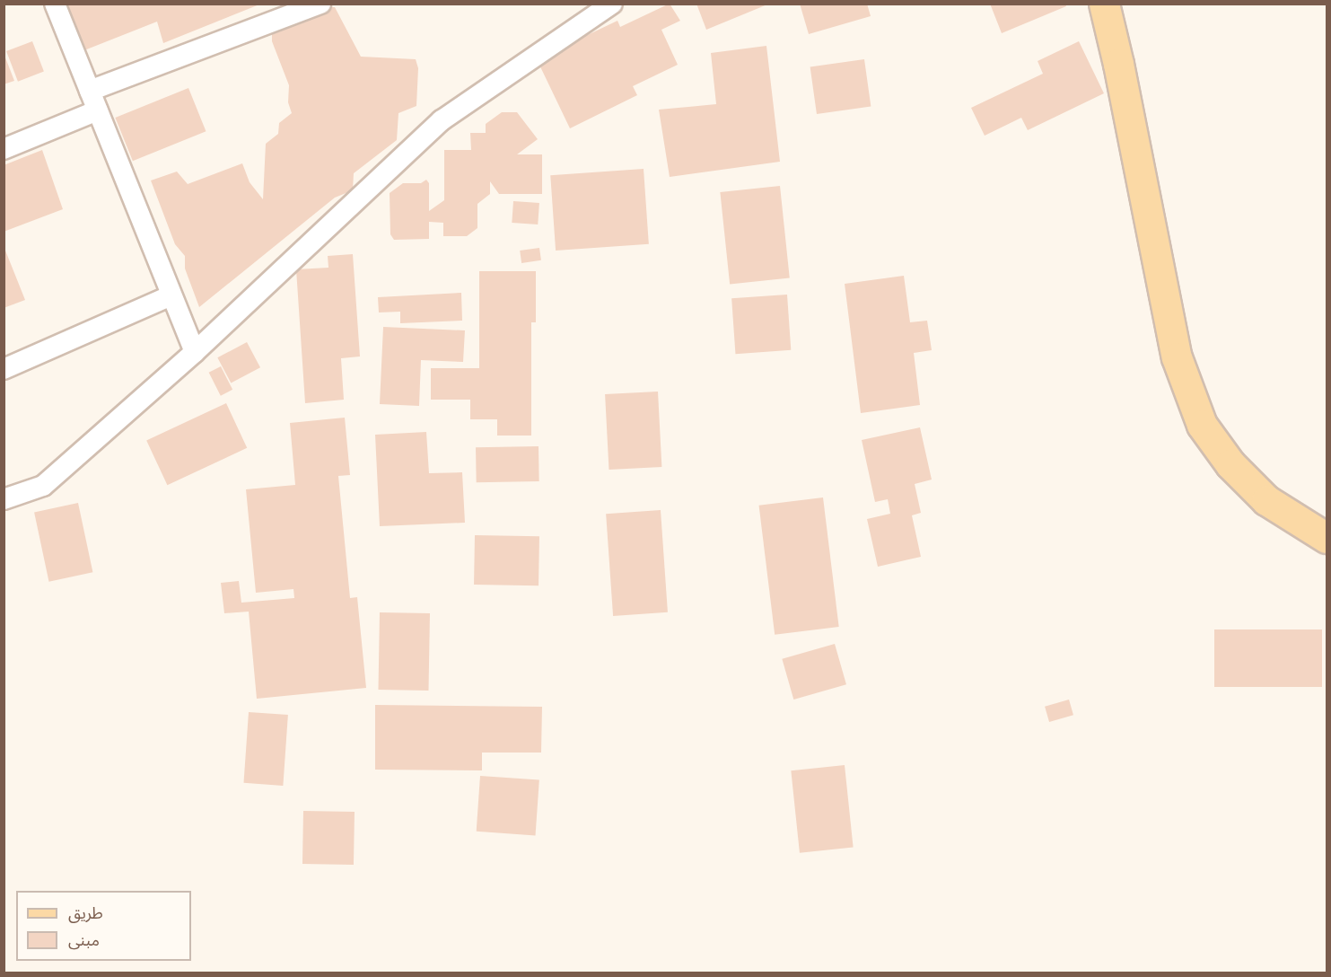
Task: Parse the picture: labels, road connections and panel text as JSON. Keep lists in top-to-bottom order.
{
  "legend": ["طريق", "مبنى"]
}
